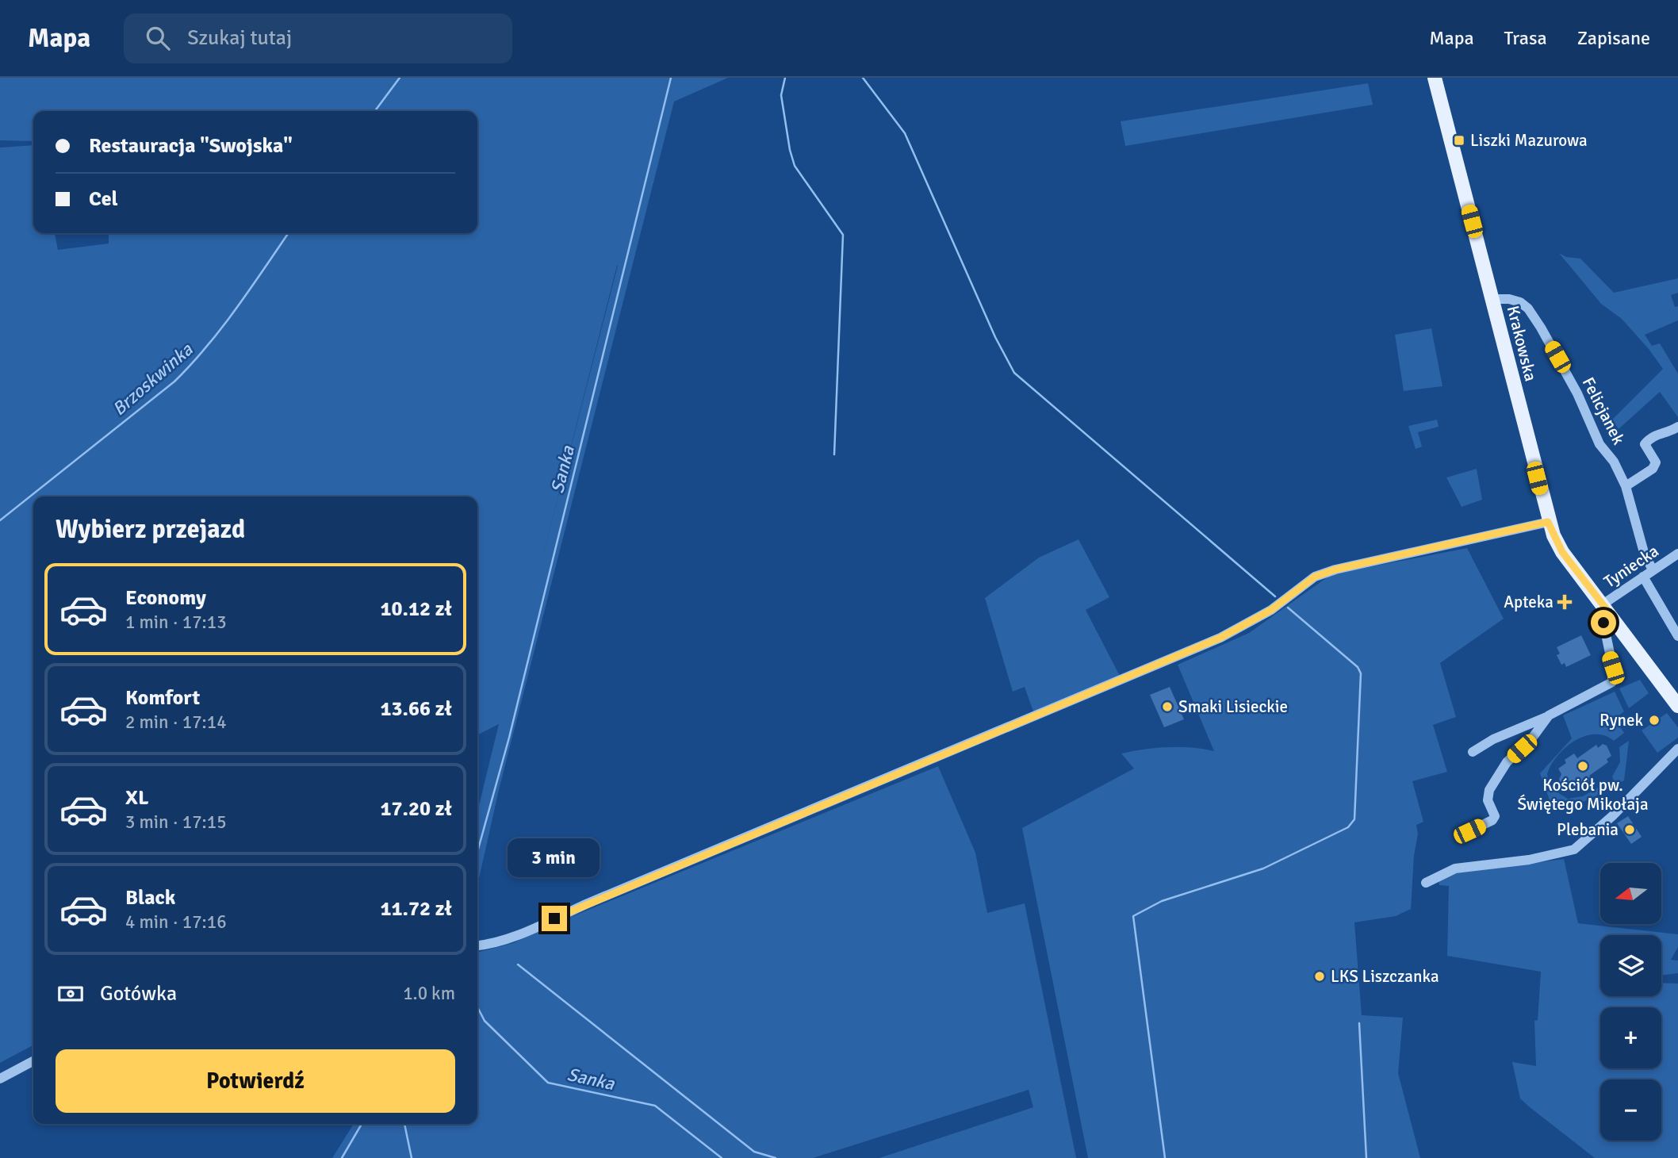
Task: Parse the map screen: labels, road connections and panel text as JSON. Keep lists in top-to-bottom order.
{
  "streets": {
    "main road": ["Krakowska"],
    "street": ["Felicjanek", "Tyniecka"]
  },
  "crossings": [
    ["Krakowska", "Felicjanek"],
    ["Krakowska", "Tyniecka"],
    ["Felicjanek", "Tyniecka"]
  ],
  "water": ["Brzoskwinka", "Sanka"],
  "places": {
    "transit": ["Liszki Mazurowa"],
    "health": ["Apteka"],
    "other": [
      "Smaki Lisieckie",
      "Rynek",
      "Kościół pw. Świętego Mikołaja",
      "Plebania",
      "LKS Liszczanka"
    ]
  },
  "north": "left",
  "page": {
    "header": "Mapa",
    "search": "Szukaj tutaj",
    "nav": ["Mapa", "Trasa", "Zapisane"],
    "banner": ["Restauracja \"Swojska\"", "Cel"],
    "heading": "Wybierz przejazd",
    "list": [
      {
        "name": "Economy",
        "note": "1 min · 17:13",
        "value": "10.12 zł"
      },
      {
        "name": "Komfort",
        "note": "2 min · 17:14",
        "value": "13.66 zł"
      },
      {
        "name": "XL",
        "note": "3 min · 17:15",
        "value": "17.20 zł"
      },
      {
        "name": "Black",
        "note": "4 min · 17:16",
        "value": "11.72 zł"
      }
    ],
    "bubble": "3 min",
    "map_buttons": ["+", "−"],
    "pay": ["Gotówka", "1.0 km"],
    "buttons": "Potwierdź"
  }
}
